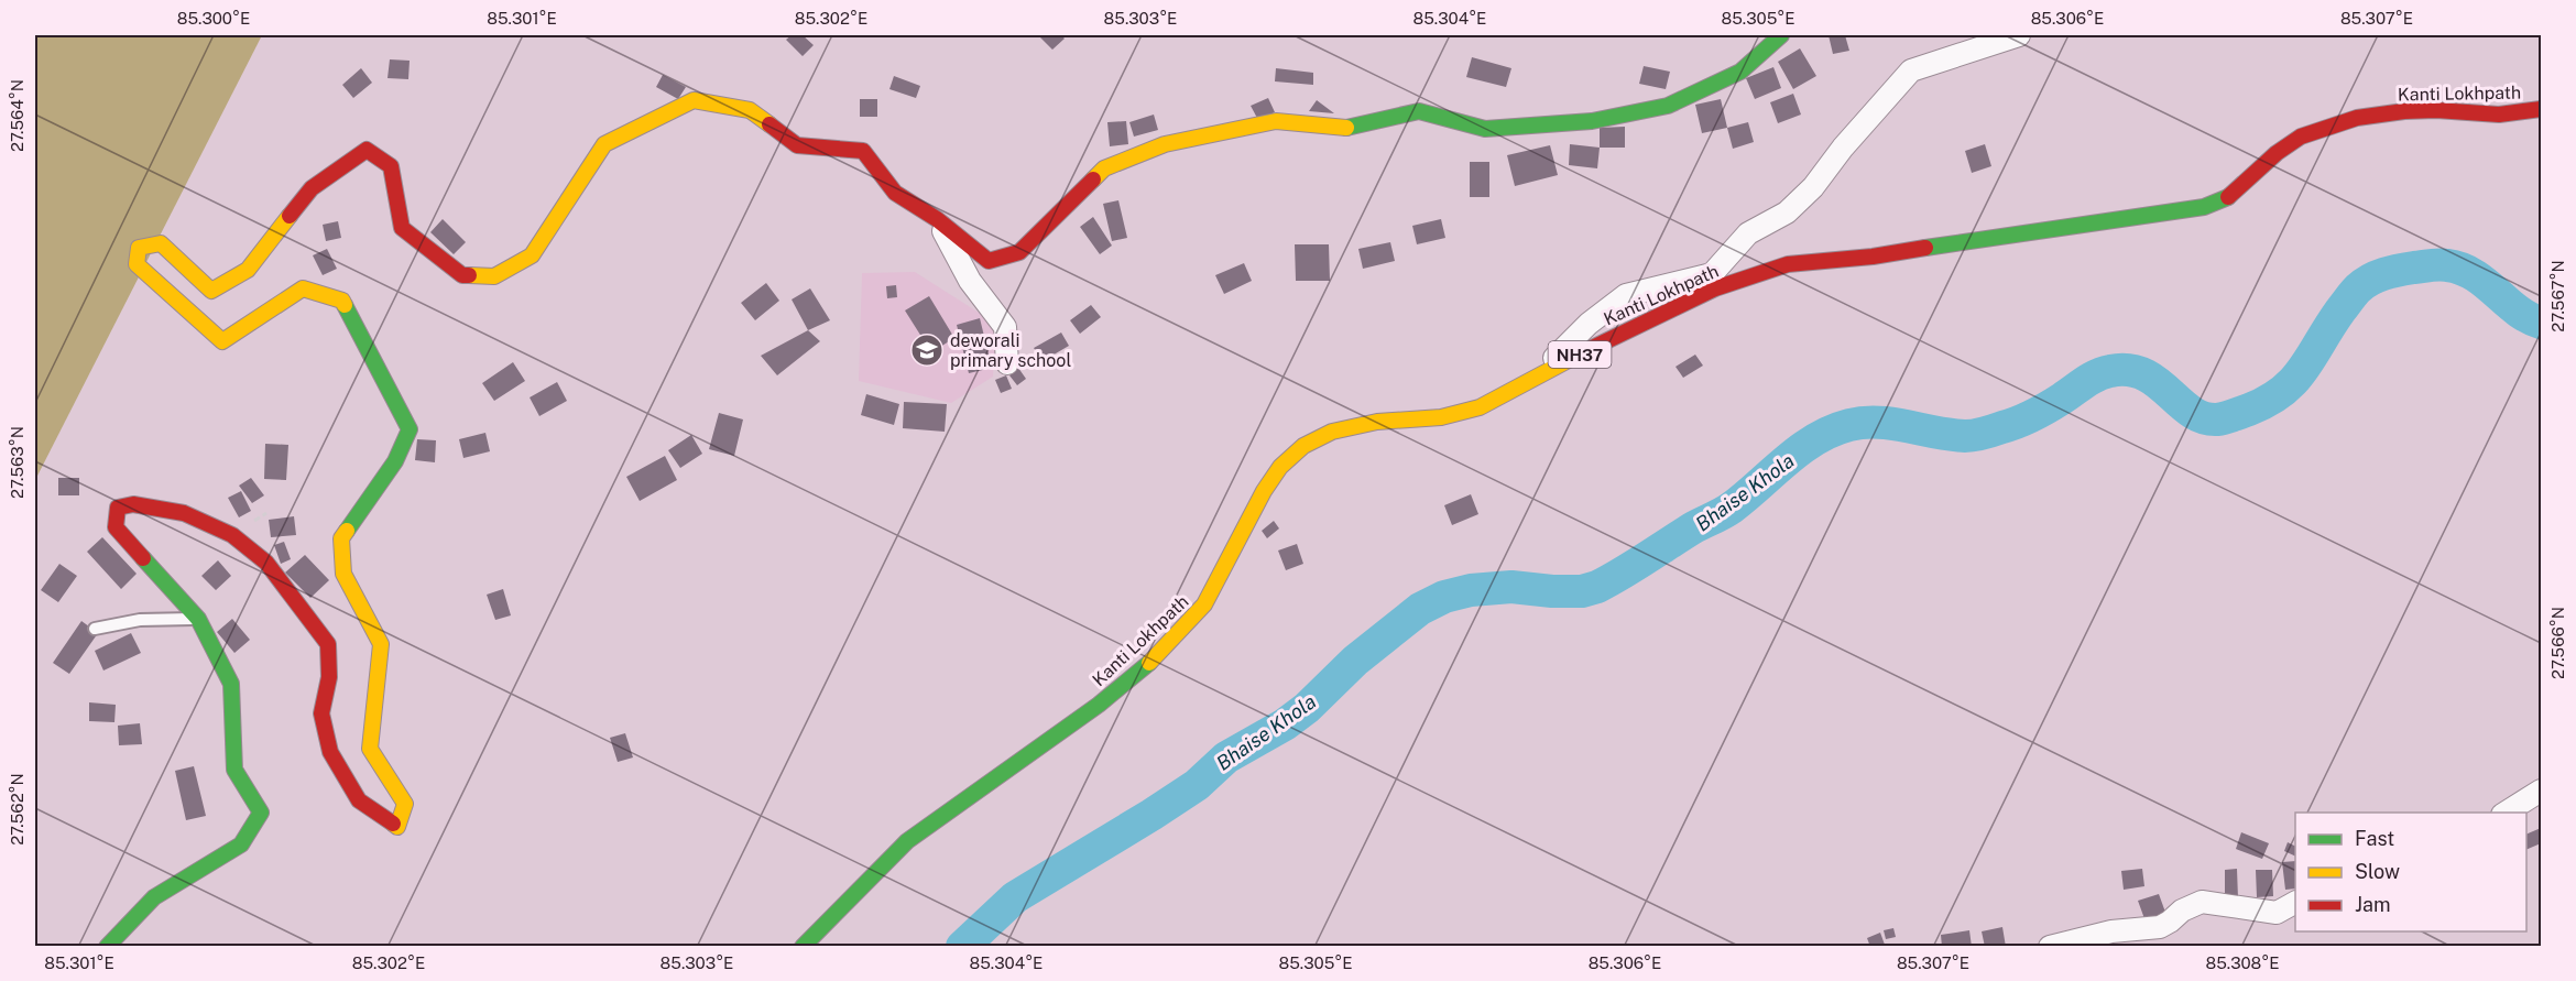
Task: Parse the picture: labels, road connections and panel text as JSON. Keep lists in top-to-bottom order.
{
  "streets": {
    "street": ["Kanti Lokhpath", "NH37"]
  },
  "water": ["Bhaise Khola"],
  "places": {
    "school or university": ["deworali primary school"]
  },
  "legend": ["Fast", "Slow", "Jam"],
  "coordinates": [
    "85.300°E",
    "85.301°E",
    "85.302°E",
    "85.303°E",
    "85.304°E",
    "85.305°E",
    "85.306°E",
    "85.307°E",
    "27.564°N",
    "27.567°N",
    "27.563°N",
    "27.566°N",
    "27.562°N",
    "85.308°E"
  ]
}
